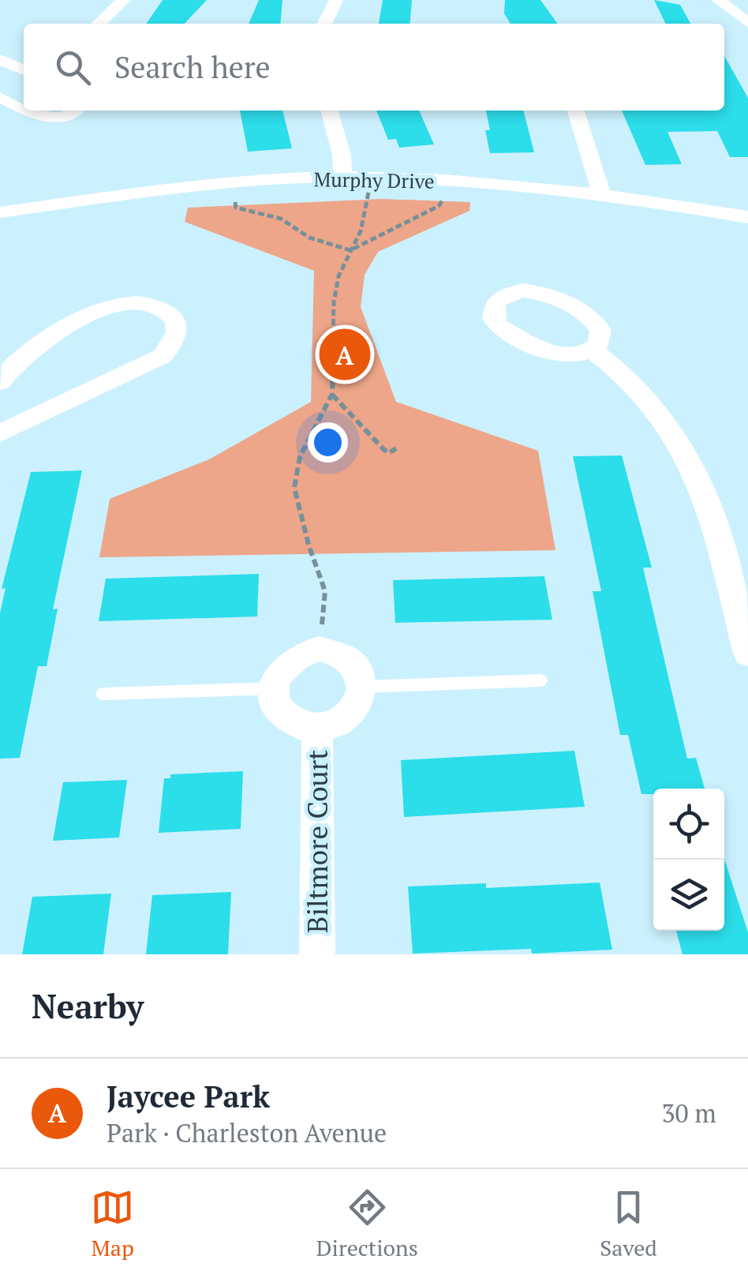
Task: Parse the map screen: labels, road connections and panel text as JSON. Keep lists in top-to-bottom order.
{
  "streets": {
    "street": ["Murphy Drive", "Biltmore Court"]
  },
  "page": {
    "search": "Search here",
    "pins": "A",
    "heading": "Nearby",
    "list": [
      {
        "mark": "A",
        "name": "Jaycee Park",
        "note": "Park · Charleston Avenue",
        "value": "30 m"
      }
    ],
    "nav": ["Map", "Directions", "Saved"]
  }
}
